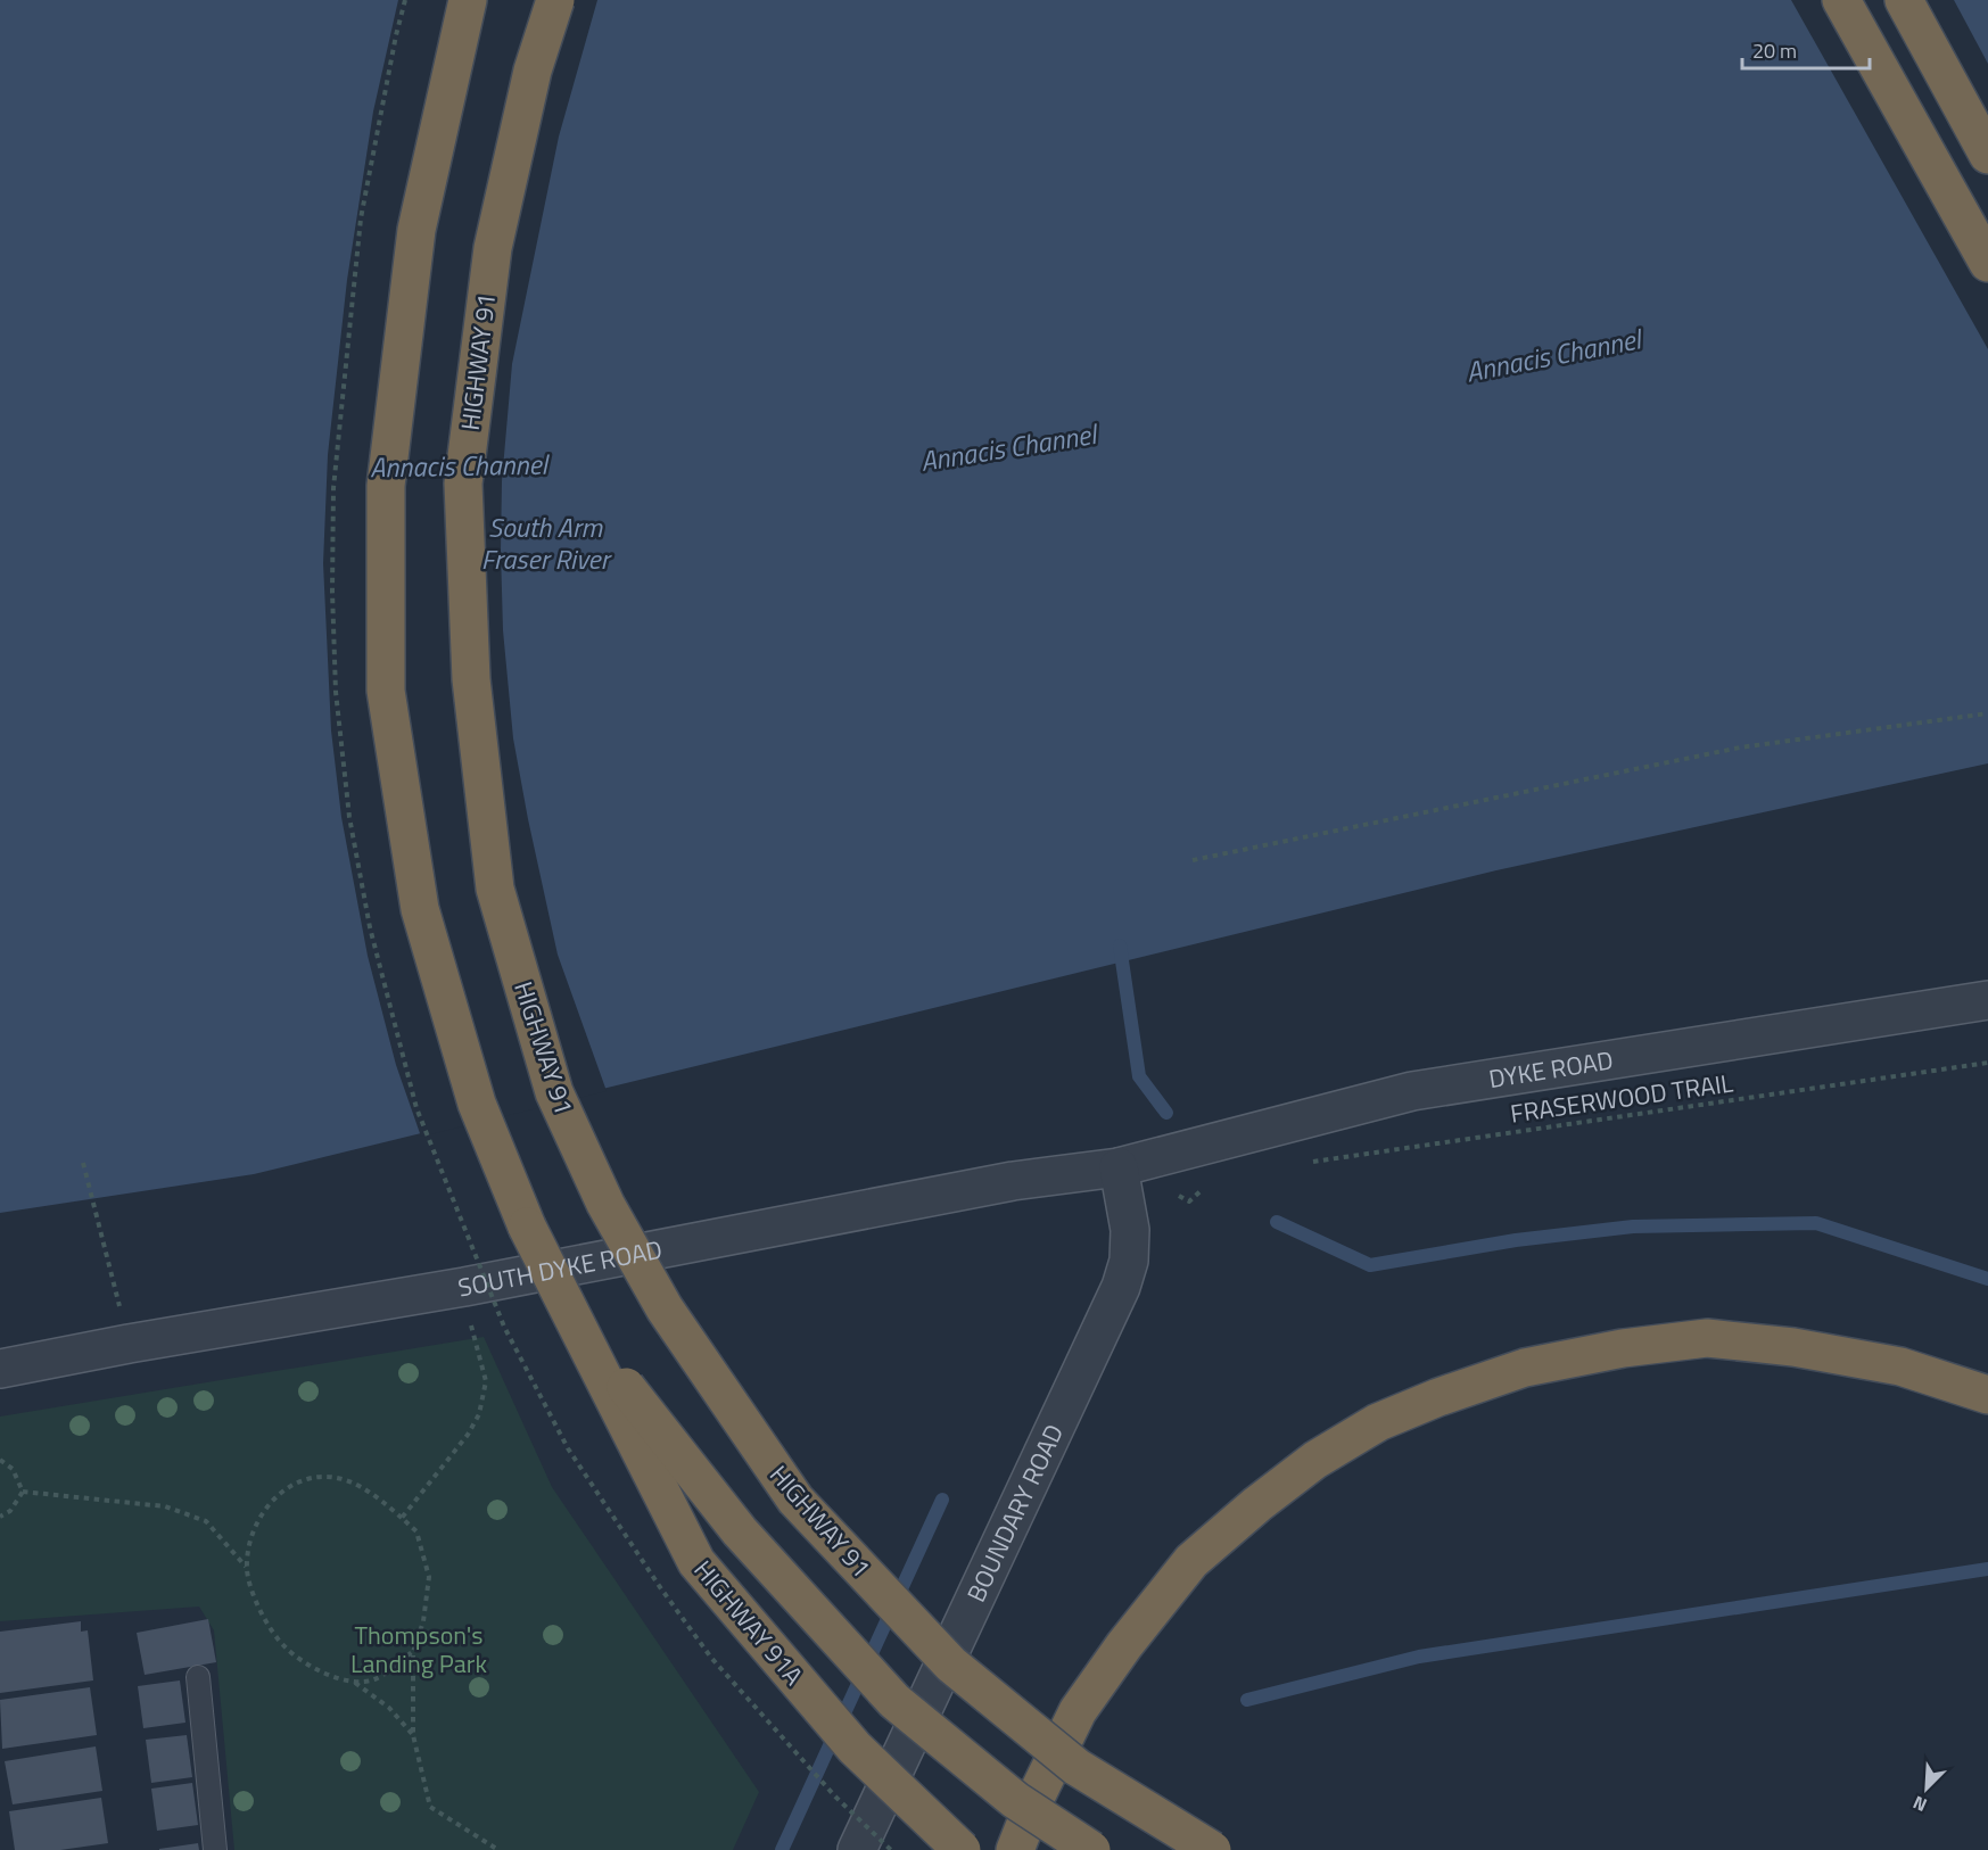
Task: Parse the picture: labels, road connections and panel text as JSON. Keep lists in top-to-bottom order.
{
  "streets": {
    "highway": ["HIGHWAY 91", "HIGHWAY 91A"],
    "street": ["DYKE ROAD", "SOUTH DYKE ROAD", "BOUNDARY ROAD"],
    "path": ["FRASERWOOD TRAIL"]
  },
  "crossings": [
    ["DYKE ROAD", "SOUTH DYKE ROAD"],
    ["DYKE ROAD", "BOUNDARY ROAD"],
    ["SOUTH DYKE ROAD", "BOUNDARY ROAD"]
  ],
  "water": ["Annacis Channel", "South Arm Fraser River"],
  "parks": ["Thompson's Landing Park"],
  "scale_bar": "20 m",
  "north": "bottom left"
}
